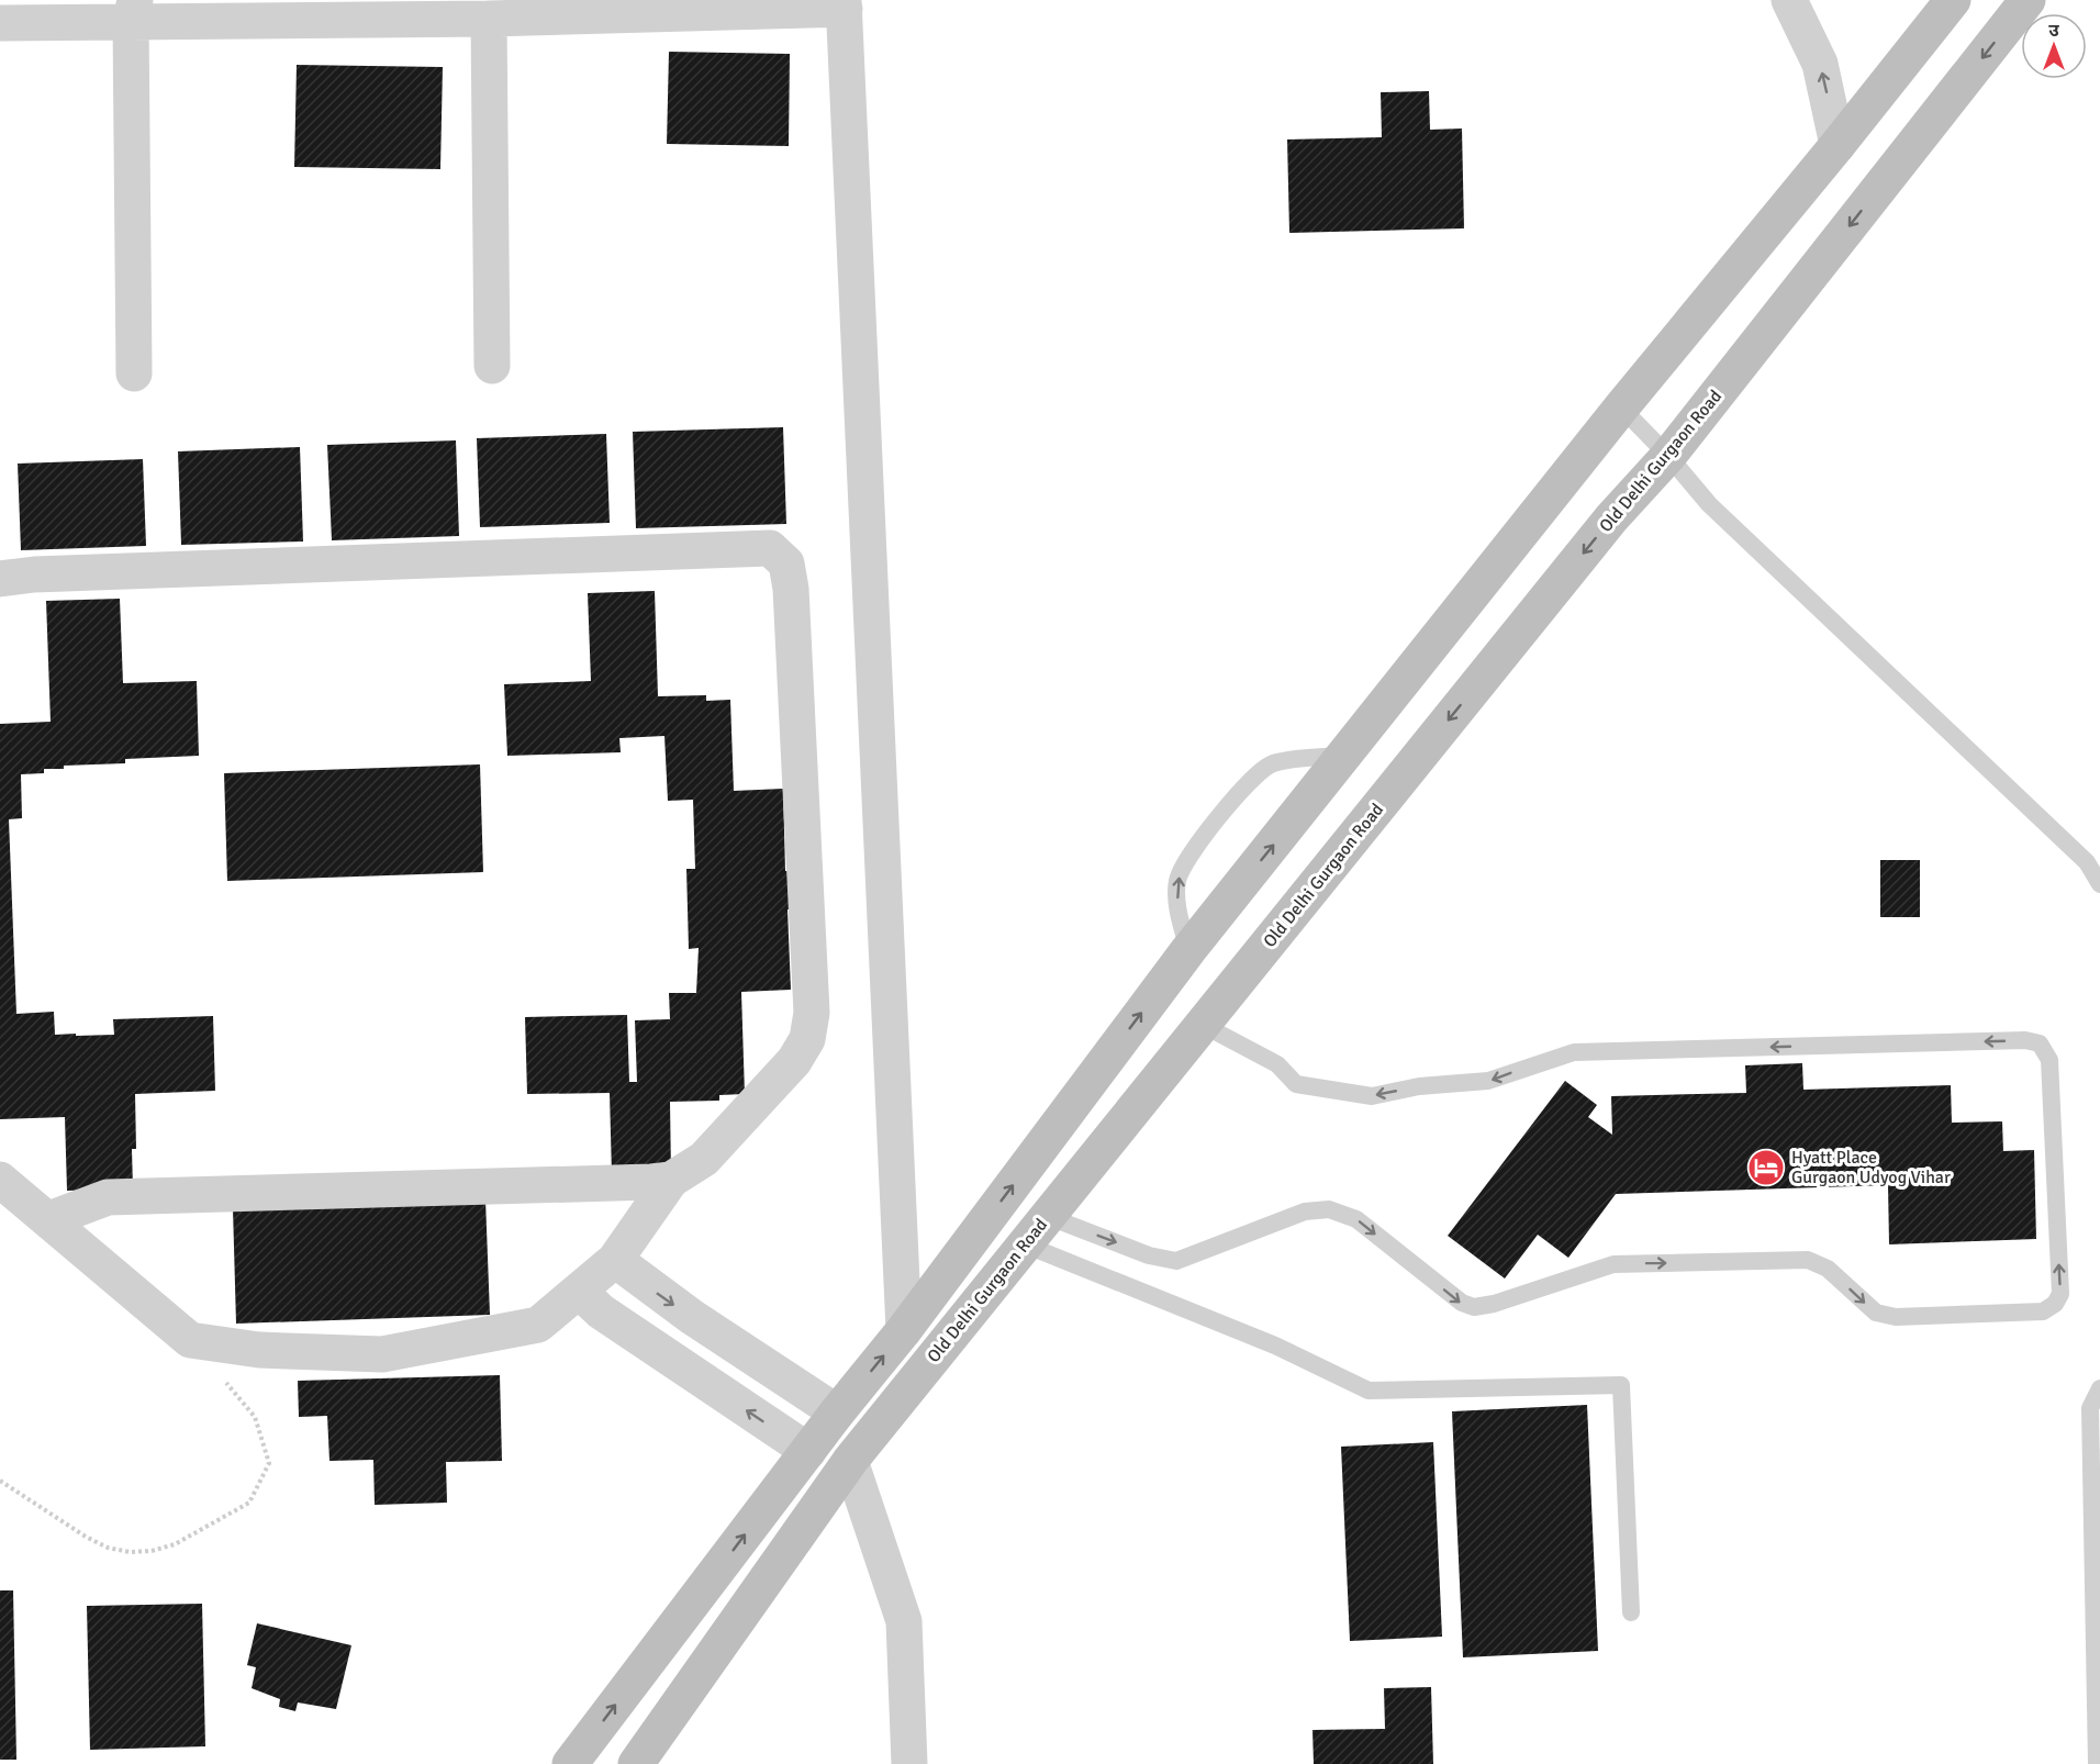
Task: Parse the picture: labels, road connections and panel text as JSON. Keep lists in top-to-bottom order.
{
  "streets": {
    "main road": ["Old Delhi Gurgaon Road"]
  },
  "places": {
    "hotel": ["Hyatt Place Gurgaon Udyog Vihar"]
  },
  "north": "top"
}
